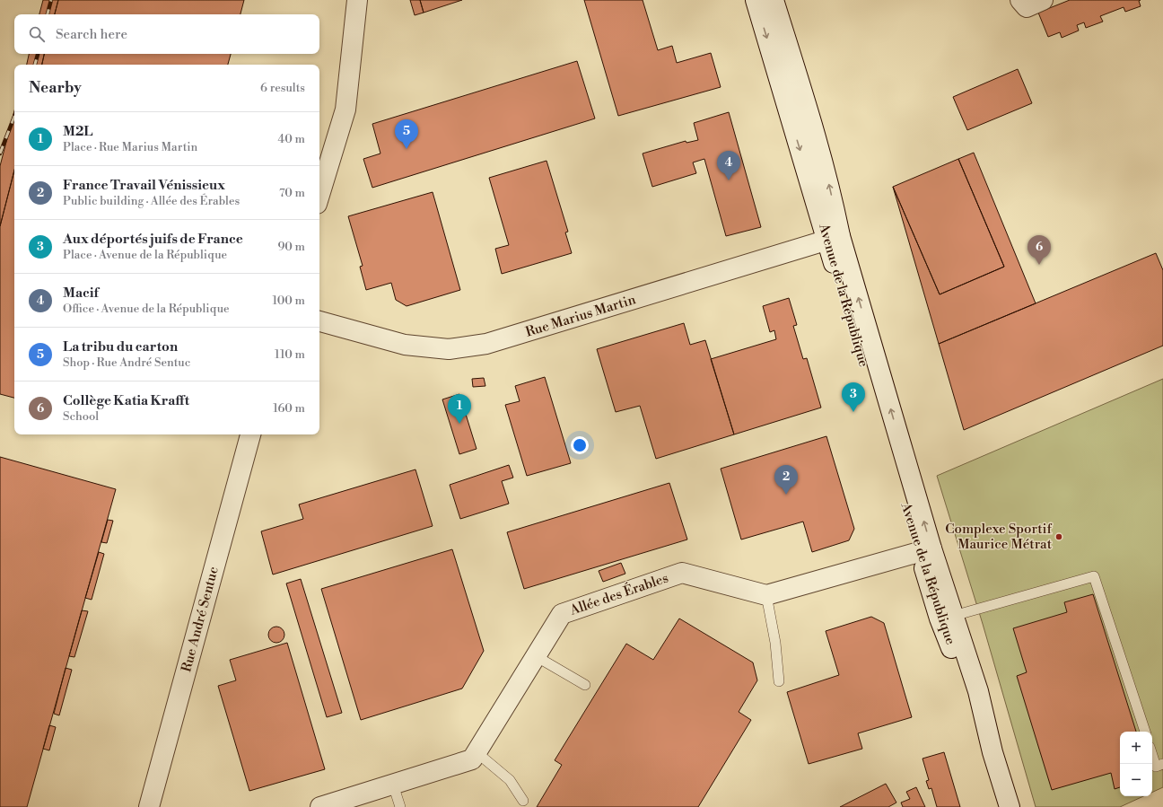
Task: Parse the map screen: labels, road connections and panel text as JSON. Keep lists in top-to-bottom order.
{
  "streets": {
    "street": [
      "Avenue de la République",
      "Rue Marius Martin",
      "Allée des Érables",
      "Rue André Sentuc"
    ]
  },
  "crossings": [
    ["Avenue de la République", "Rue Marius Martin"]
  ],
  "places": ["Complexe Sportif Maurice Métrat"],
  "page": {
    "search": "Search here",
    "heading": ["Nearby", "6 results"],
    "list": [
      {
        "mark": "1",
        "name": "M2L",
        "note": "Place · Rue Marius Martin",
        "value": "40 m"
      },
      {
        "mark": "2",
        "name": "France Travail Vénissieux",
        "note": "Public building · Allée des Érables",
        "value": "70 m"
      },
      {
        "mark": "3",
        "name": "Aux déportés juifs de France",
        "note": "Place · Avenue de la République",
        "value": "90 m"
      },
      {
        "mark": "4",
        "name": "Macif",
        "note": "Office · Avenue de la République",
        "value": "100 m"
      },
      {
        "mark": "5",
        "name": "La tribu du carton",
        "note": "Shop · Rue André Sentuc",
        "value": "110 m"
      },
      {
        "mark": "6",
        "name": "Collège Katia Krafft",
        "note": "School",
        "value": "160 m"
      }
    ],
    "pins": [
      "5",
      "4",
      "6",
      "3",
      "1",
      "2"
    ],
    "map_buttons": ["+", "−"]
  }
}
